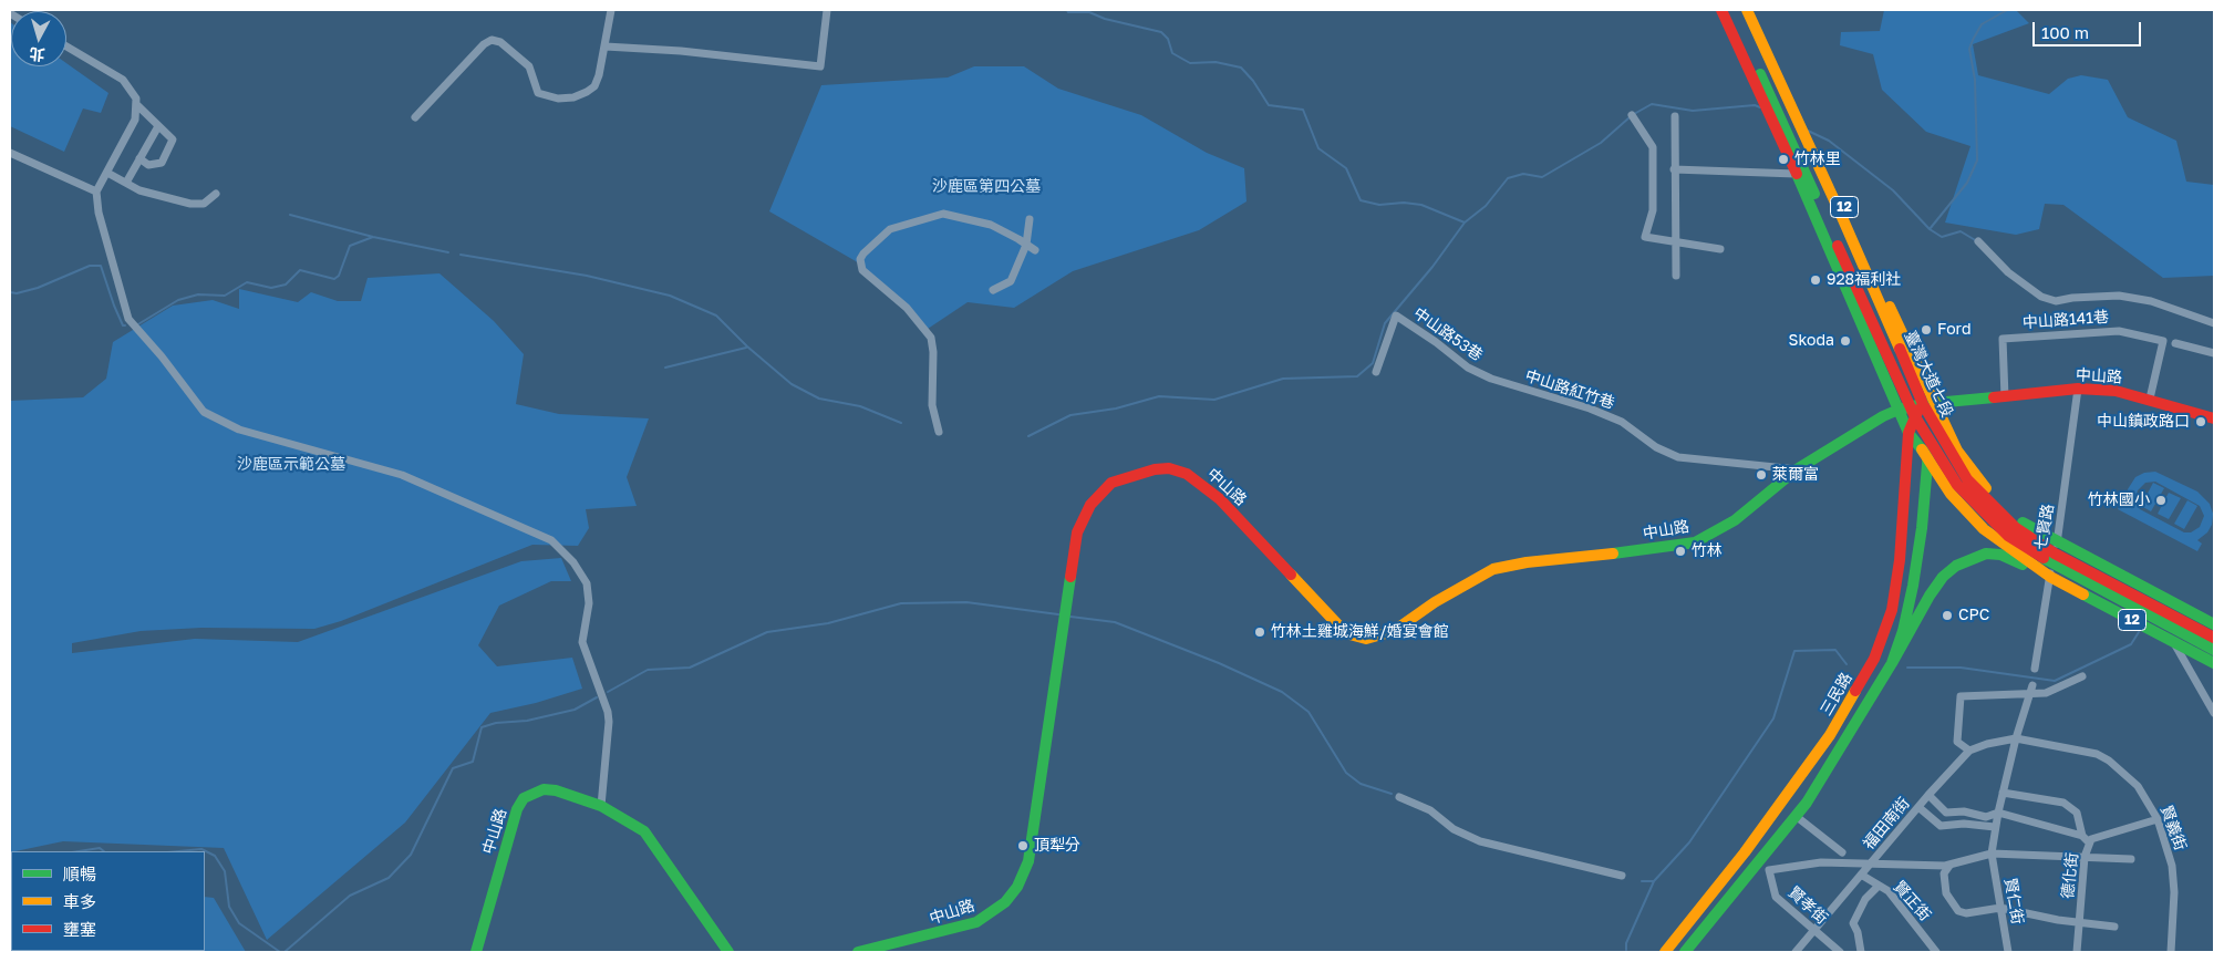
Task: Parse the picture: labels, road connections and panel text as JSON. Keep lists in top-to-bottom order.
{
  "streets": {
    "main road": [
      "12",
      "臺灣大道七段",
      "中山路",
      "三民路"
    ],
    "street": [
      "中山路141巷",
      "中山路53巷",
      "中山路紅竹巷",
      "七賢路",
      "福田南街",
      "賢義街",
      "德化街",
      "賢正街",
      "賢仁街",
      "賢孝街"
    ]
  },
  "crossings": [
    ["中山路141巷", "中山路"],
    ["中山路53巷", "中山路紅竹巷"],
    ["臺灣大道七段", "中山路"],
    ["臺灣大道七段", "七賢路"],
    ["臺灣大道七段", "三民路"],
    ["中山路", "中山路紅竹巷"],
    ["中山路", "七賢路"],
    ["中山路", "三民路"],
    ["福田南街", "賢義街"],
    ["福田南街", "賢正街"],
    ["福田南街", "賢孝街"],
    ["賢義街", "德化街"]
  ],
  "parks": ["沙鹿區第四公墓", "沙鹿區示範公墓"],
  "places": [
    "竹林里",
    "928福利社",
    "Ford",
    "Skoda",
    "中山鎮政路口",
    "萊爾富",
    "竹林國小",
    "竹林",
    "CPC",
    "竹林土雞城海鮮/婚宴會館",
    "頂犁分"
  ],
  "legend": ["順暢", "車多", "壅塞"],
  "scale_bar": "100 m",
  "north": "bottom"
}
